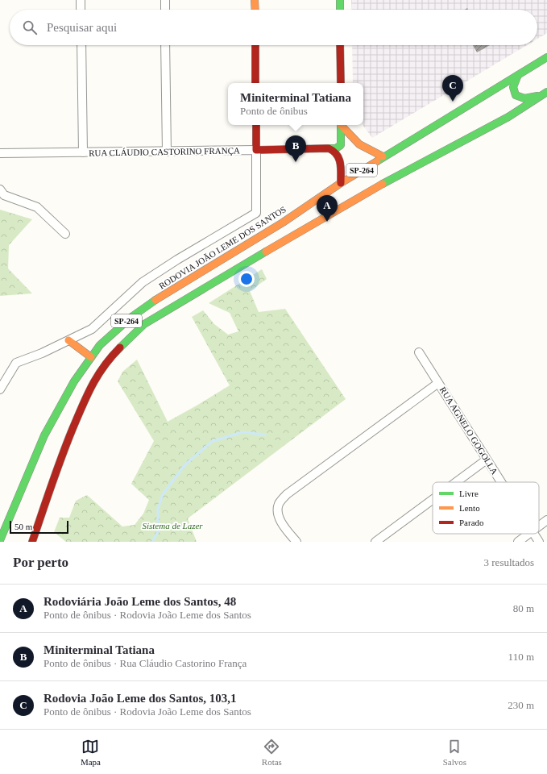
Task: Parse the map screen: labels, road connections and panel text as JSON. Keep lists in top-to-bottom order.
{
  "streets": {
    "main road": ["RUA CLÁUDIO CASTORINO FRANÇA", "SP-264", "RODOVIA JOÃO LEME DOS SANTOS"],
    "street": ["RUA AGNELO GOGOLLA"]
  },
  "parks": ["Sistema de Lazer"],
  "legend": ["Livre", "Lento", "Parado"],
  "scale_bar": "50 m",
  "page": {
    "search": "Pesquisar aqui",
    "pins": ["C", "B", "A"],
    "popup": ["Miniterminal Tatiana", "Ponto de ônibus"],
    "scale": "50 m",
    "heading": ["Por perto", "3 resultados"],
    "list": [
      {
        "mark": "A",
        "name": "Rodoviária João Leme dos Santos, 48",
        "note": "Ponto de ônibus · Rodovia João Leme dos Santos",
        "value": "80 m"
      },
      {
        "mark": "B",
        "name": "Miniterminal Tatiana",
        "note": "Ponto de ônibus · Rua Cláudio Castorino França",
        "value": "110 m"
      },
      {
        "mark": "C",
        "name": "Rodovia João Leme dos Santos, 103,1",
        "note": "Ponto de ônibus · Rodovia João Leme dos Santos",
        "value": "230 m"
      }
    ],
    "nav": ["Mapa", "Rotas", "Salvos"]
  }
}
